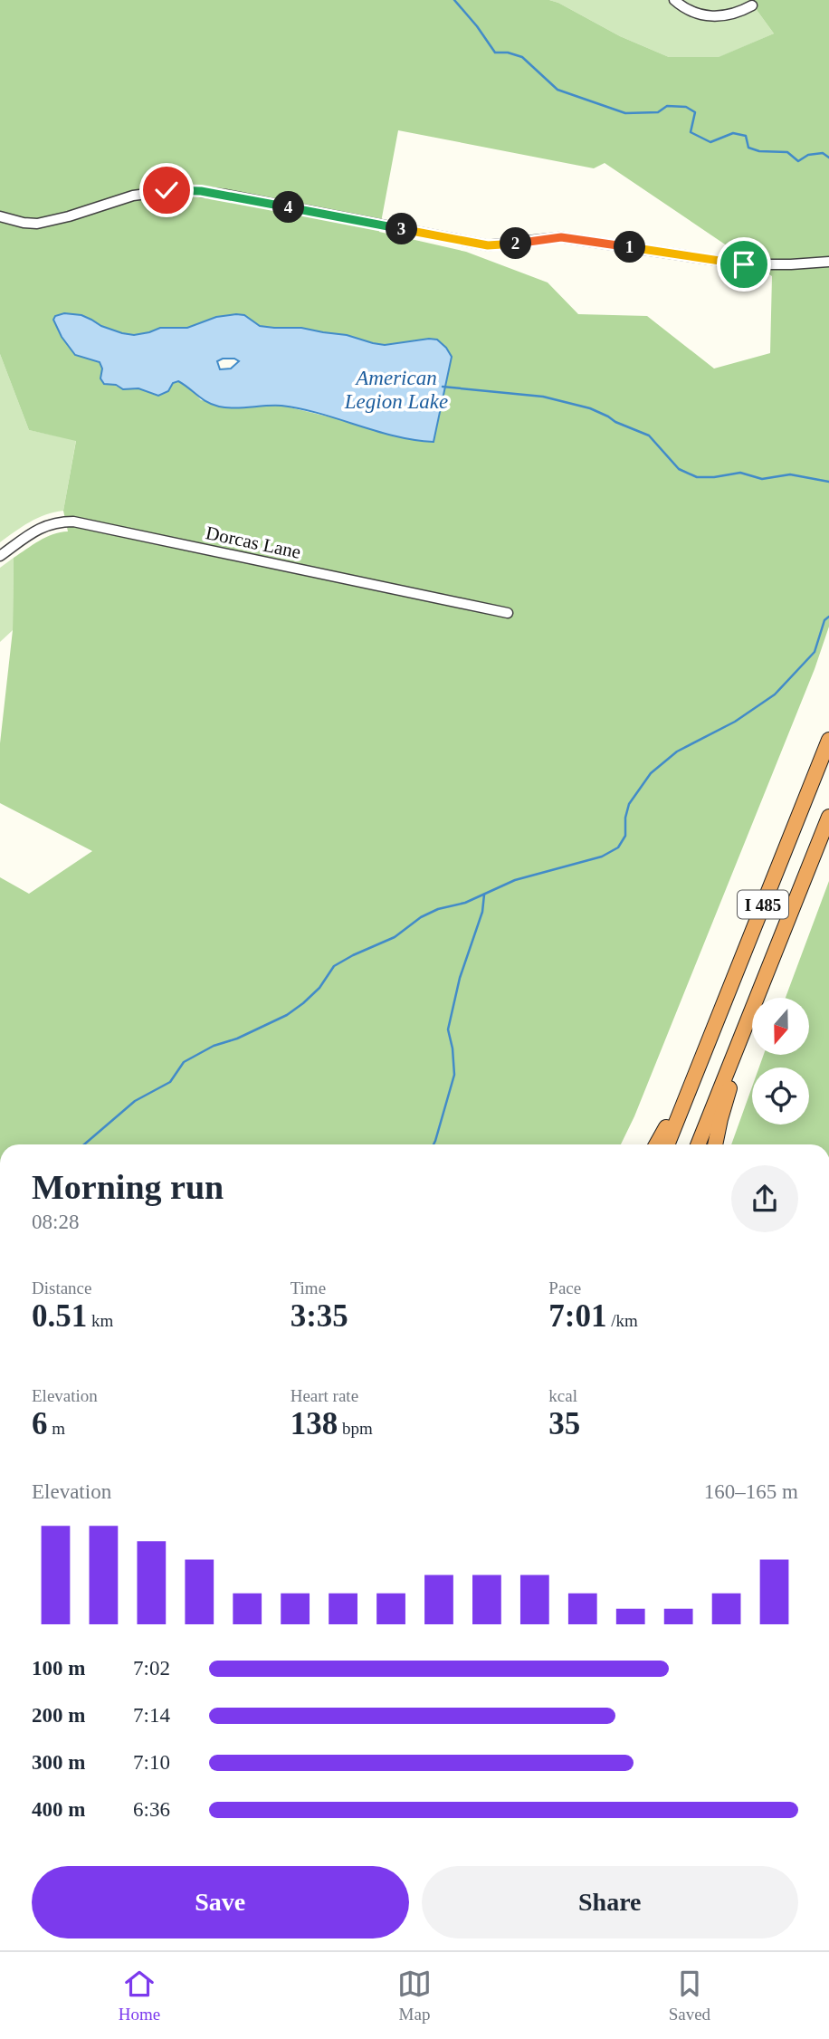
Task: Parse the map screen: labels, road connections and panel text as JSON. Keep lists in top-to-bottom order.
{
  "streets": {
    "highway": ["I 485"],
    "street": ["Dorcas Lane"]
  },
  "water": ["American Legion Lake"],
  "north": "bottom",
  "page": {
    "pins": [
      "4",
      "3",
      "2",
      "1"
    ],
    "heading": ["Morning run", "08:28"],
    "stats": [
      ["Distance", "0.51 km"],
      ["Time", "3:35"],
      ["Pace", "7:01 /km"],
      ["Elevation", "6 m"],
      ["Heart rate", "138 bpm"],
      ["kcal", "35"]
    ],
    "chart": ["Elevation", "160–165 m"],
    "list": [
      {
        "name": "100 m",
        "note": "7:02"
      },
      {
        "name": "200 m",
        "note": "7:14"
      },
      {
        "name": "300 m",
        "note": "7:10"
      },
      {
        "name": "400 m",
        "note": "6:36"
      }
    ],
    "buttons": ["Save", "Share"],
    "tabs": ["Home", "Map", "Saved"]
  }
}
